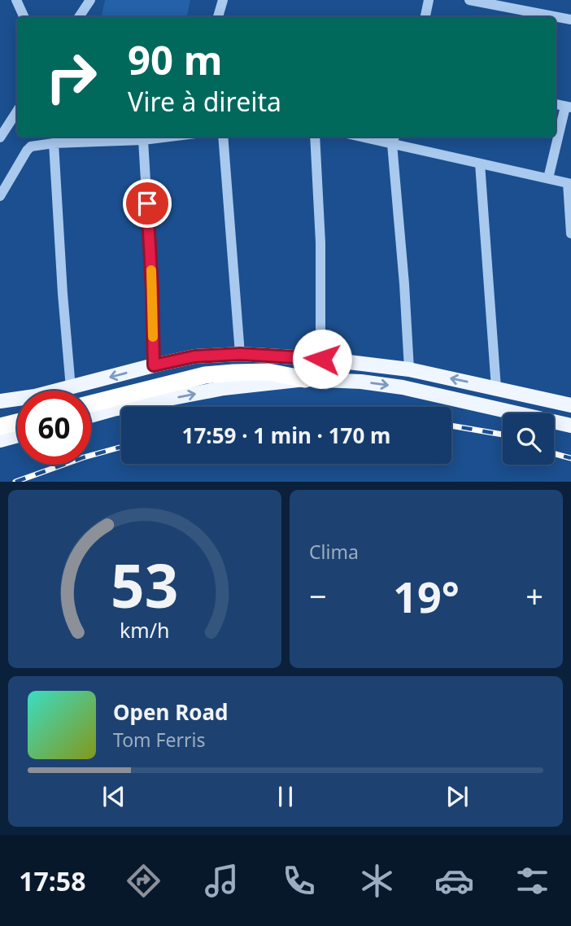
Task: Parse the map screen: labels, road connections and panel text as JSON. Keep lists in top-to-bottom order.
{
  "page": {
    "turn": ["90 m", "Vire à direita"],
    "limit": "60",
    "trip": "17:59 · 1 min · 170 m",
    "tile": "Clima",
    "heat": ["−", "19°", "+"],
    "song": ["Open Road", "Tom Ferris"],
    "tabs": "17:58",
    "gauge": ["53", "km/h"]
  }
}
